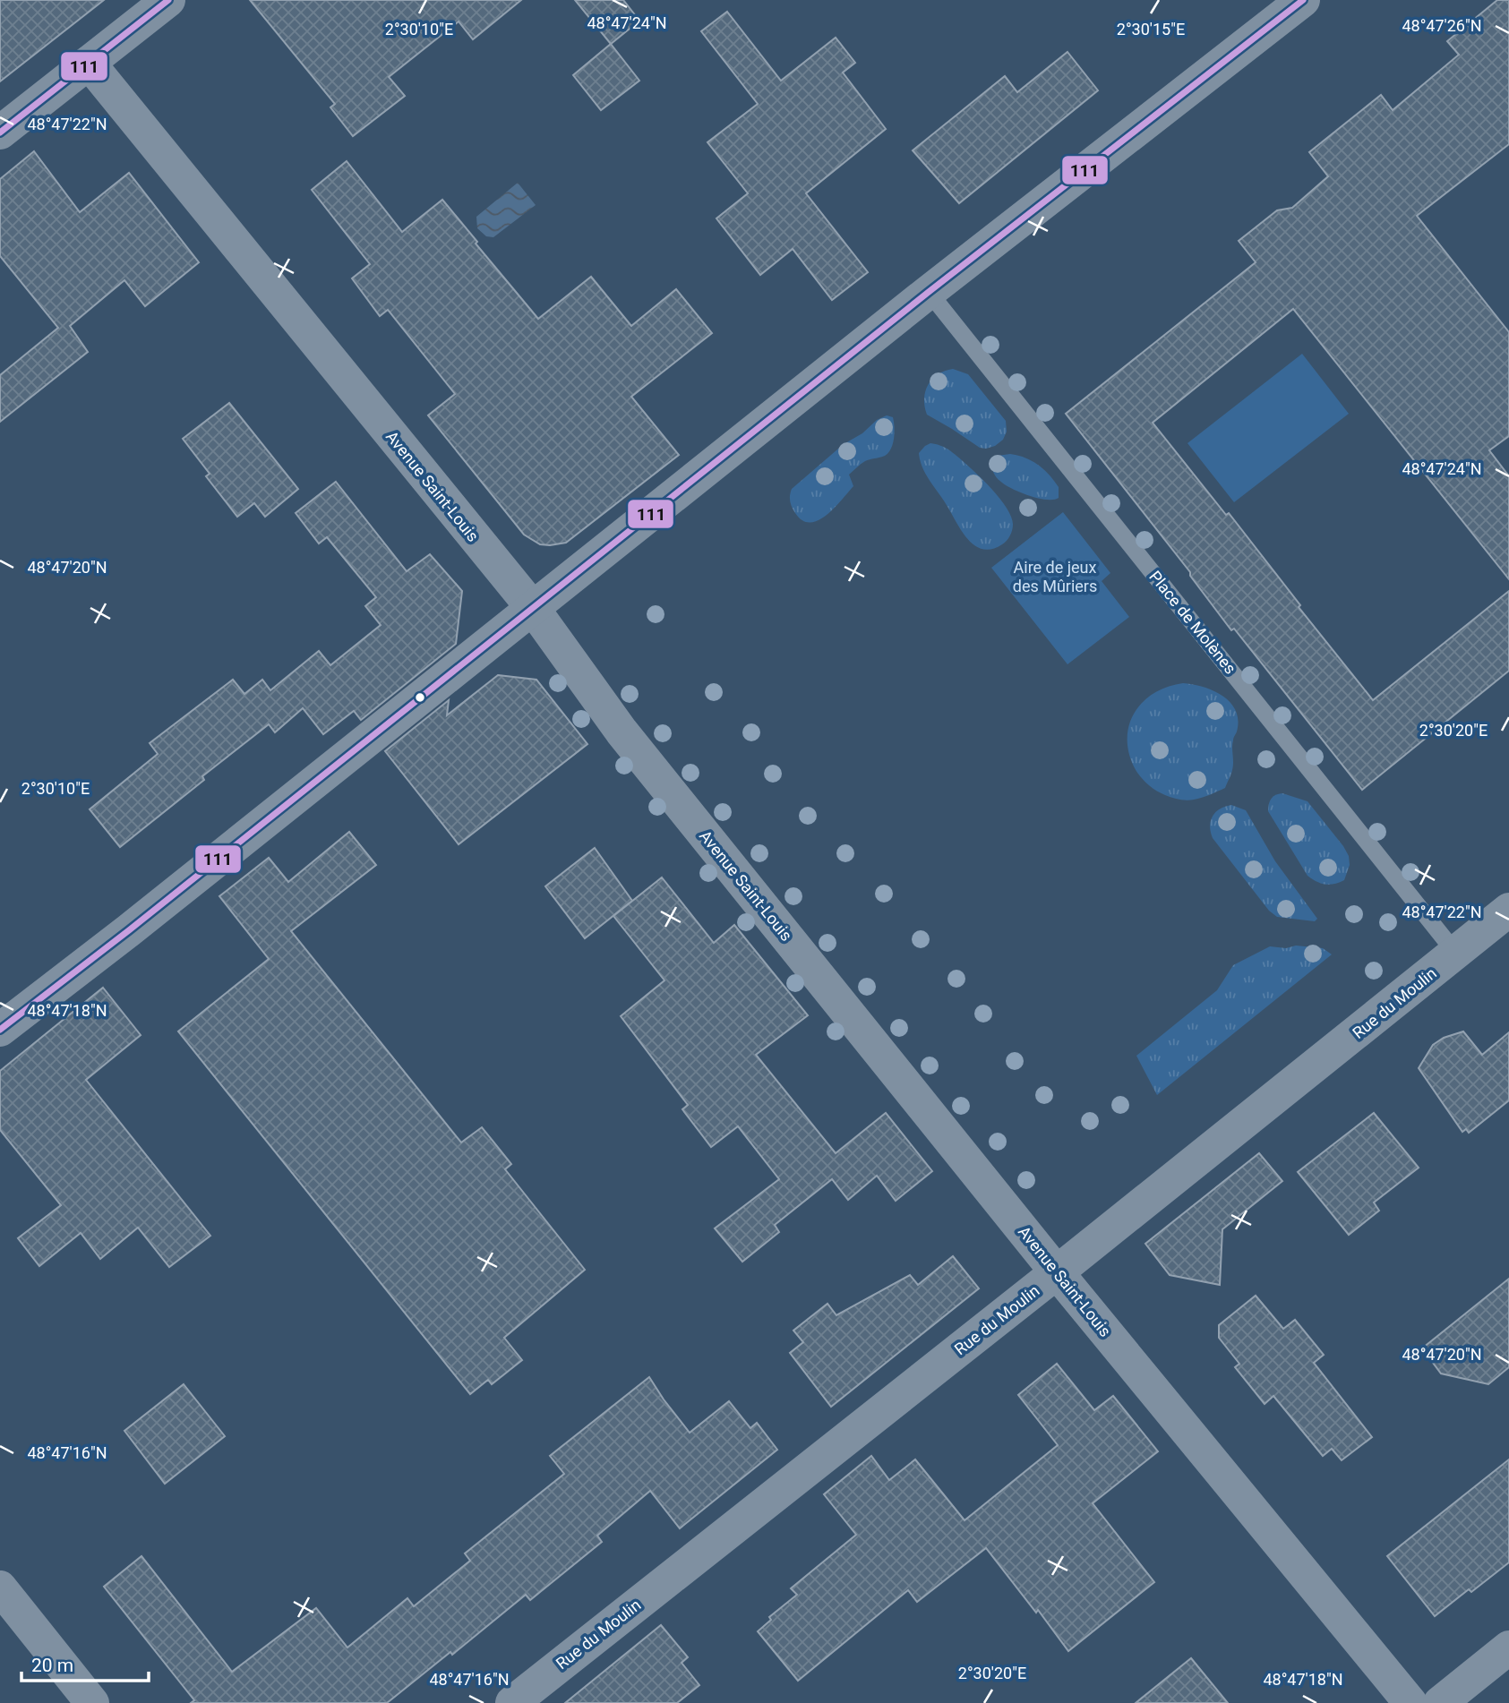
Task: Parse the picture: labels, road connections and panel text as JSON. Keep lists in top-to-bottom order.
{
  "streets": {
    "street": ["Avenue Saint-Louis", "Rue du Moulin"],
    "lane": ["Place de Molènes"]
  },
  "crossings": [
    ["Avenue Saint-Louis", "Rue du Moulin"],
    ["Place de Molènes", "Rue du Moulin"]
  ],
  "parks": ["Aire de jeux des Mûriers"],
  "lines": ["transit line 111"],
  "scale_bar": "20 m",
  "coordinates": [
    "48°47'24\"N",
    "48°47'26\"N",
    "2°30'10\"E",
    "2°30'15\"E",
    "48°47'22\"N",
    "48°47'20\"N",
    "2°30'20\"E",
    "48°47'18\"N",
    "48°47'16\"N"
  ]
}
